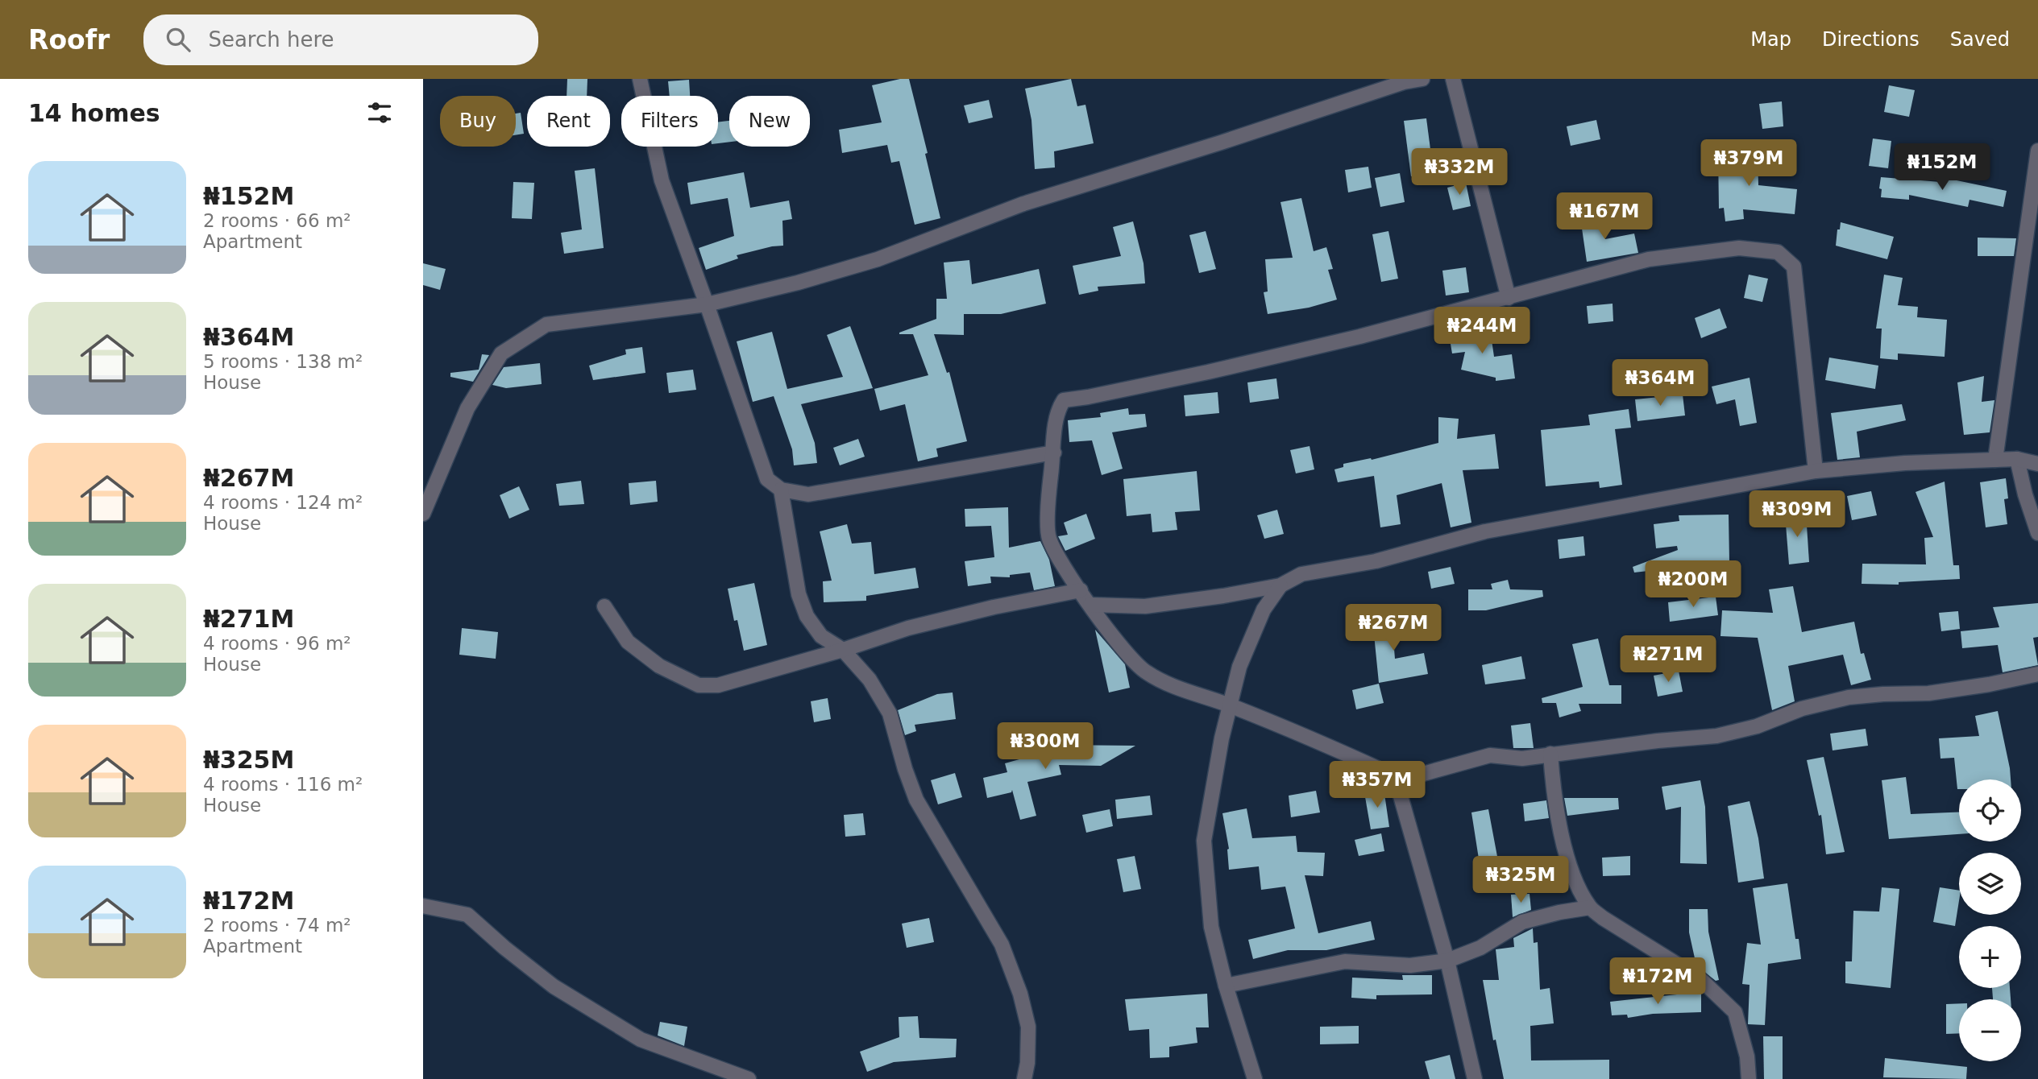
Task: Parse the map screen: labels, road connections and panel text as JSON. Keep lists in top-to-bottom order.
{
  "page": {
    "header": "Roofr",
    "search": "Search here",
    "nav": ["Map", "Directions", "Saved"],
    "heading": "14 homes",
    "chip": [
      "Buy",
      "Rent",
      "Filters",
      "New"
    ],
    "price": [
      "₦379M",
      "₦152M",
      "₦332M",
      "₦167M",
      "₦244M",
      "₦364M",
      "₦309M",
      "₦200M",
      "₦267M",
      "₦271M",
      "₦300M",
      "₦357M",
      "₦325M",
      "₦172M"
    ],
    "list": [
      {
        "name": "₦152M",
        "note": "2 rooms · 66 m² · Apartment"
      },
      {
        "name": "₦364M",
        "note": "5 rooms · 138 m² · House"
      },
      {
        "name": "₦267M",
        "note": "4 rooms · 124 m² · House"
      },
      {
        "name": "₦271M",
        "note": "4 rooms · 96 m² · House"
      },
      {
        "name": "₦325M",
        "note": "4 rooms · 116 m² · House"
      },
      {
        "name": "₦172M",
        "note": "2 rooms · 74 m² · Apartment"
      }
    ],
    "map_buttons": ["+", "−"]
  }
}
